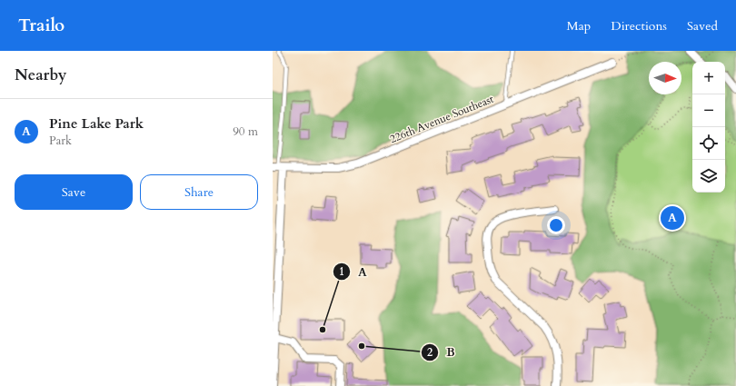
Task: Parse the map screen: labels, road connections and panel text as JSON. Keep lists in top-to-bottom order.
{
  "streets": {
    "street": ["226th Avenue Southeast"]
  },
  "places": ["A", "B"],
  "north": "right",
  "page": {
    "header": "Trailo",
    "nav": ["Map", "Directions", "Saved"],
    "heading": "Nearby",
    "map_buttons": ["+", "−"],
    "list": [
      {
        "mark": "A",
        "name": "Pine Lake Park",
        "note": "Park",
        "value": "90 m"
      }
    ],
    "buttons": ["Save", "Share"],
    "pins": "A"
  }
}
